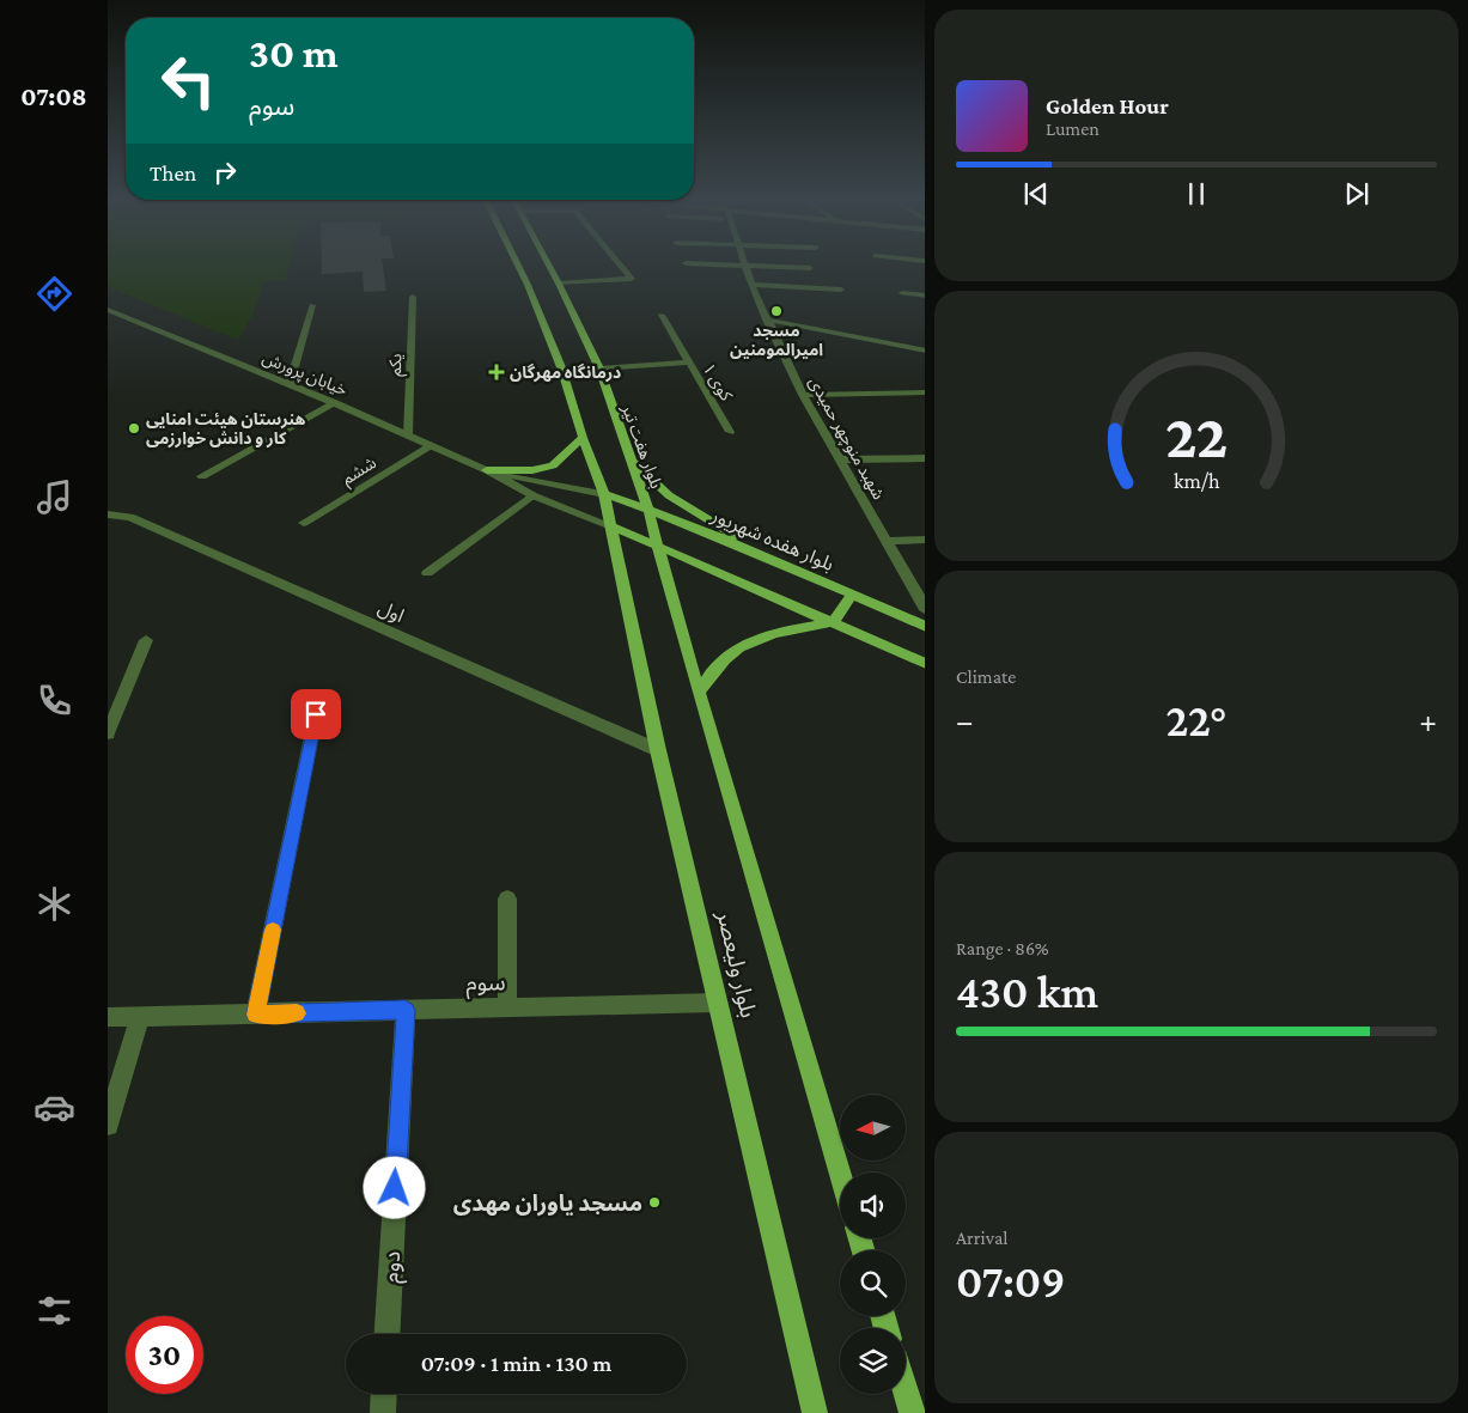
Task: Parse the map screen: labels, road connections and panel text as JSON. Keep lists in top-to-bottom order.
{
  "streets": {
    "main road": ["بلوار هفت تیر", "بلوار هفده شهریور", "بلوار ولیعصر"],
    "street": [
      "یکم",
      "خیابان پرورش",
      "کوی ۱",
      "شهبد منوچهر حمیدی",
      "ششم",
      "اول",
      "سوم",
      "دوم"
    ]
  },
  "crossings": [
    ["یکم", "خیابان پرورش"],
    ["خیابان پرورش", "ششم"],
    ["خیابان پرورش", "بلوار هفده شهریور"],
    ["خیابان پرورش", "بلوار ولیعصر"],
    ["کوی ۱", "بلوار هفت تیر"],
    ["بلوار هفت تیر", "بلوار هفده شهریور"],
    ["بلوار هفت تیر", "بلوار ولیعصر"],
    ["اول", "بلوار ولیعصر"],
    ["بلوار ولیعصر", "سوم"],
    ["سوم", "دوم"]
  ],
  "places": {
    "other": ["مسجد امیرالمومنین", "هنرستان هیئت امنایی کار و دانش خوارزمی", "مسجد یاوران مهدی"],
    "health": ["درمانگاه مهرگان"]
  },
  "north": "left",
  "page": {
    "tabs": "07:08",
    "turn": ["30 m", "سوم"],
    "song": ["Golden Hour", "Lumen"],
    "then": "Then",
    "tile": [
      "Climate",
      ["Range · 86%", "430 km"],
      ["Arrival", "07:09"]
    ],
    "heat": ["−", "22°", "+"],
    "limit": "30",
    "trip": "07:09 · 1 min · 130 m",
    "gauge": ["22", "km/h"]
  }
}
